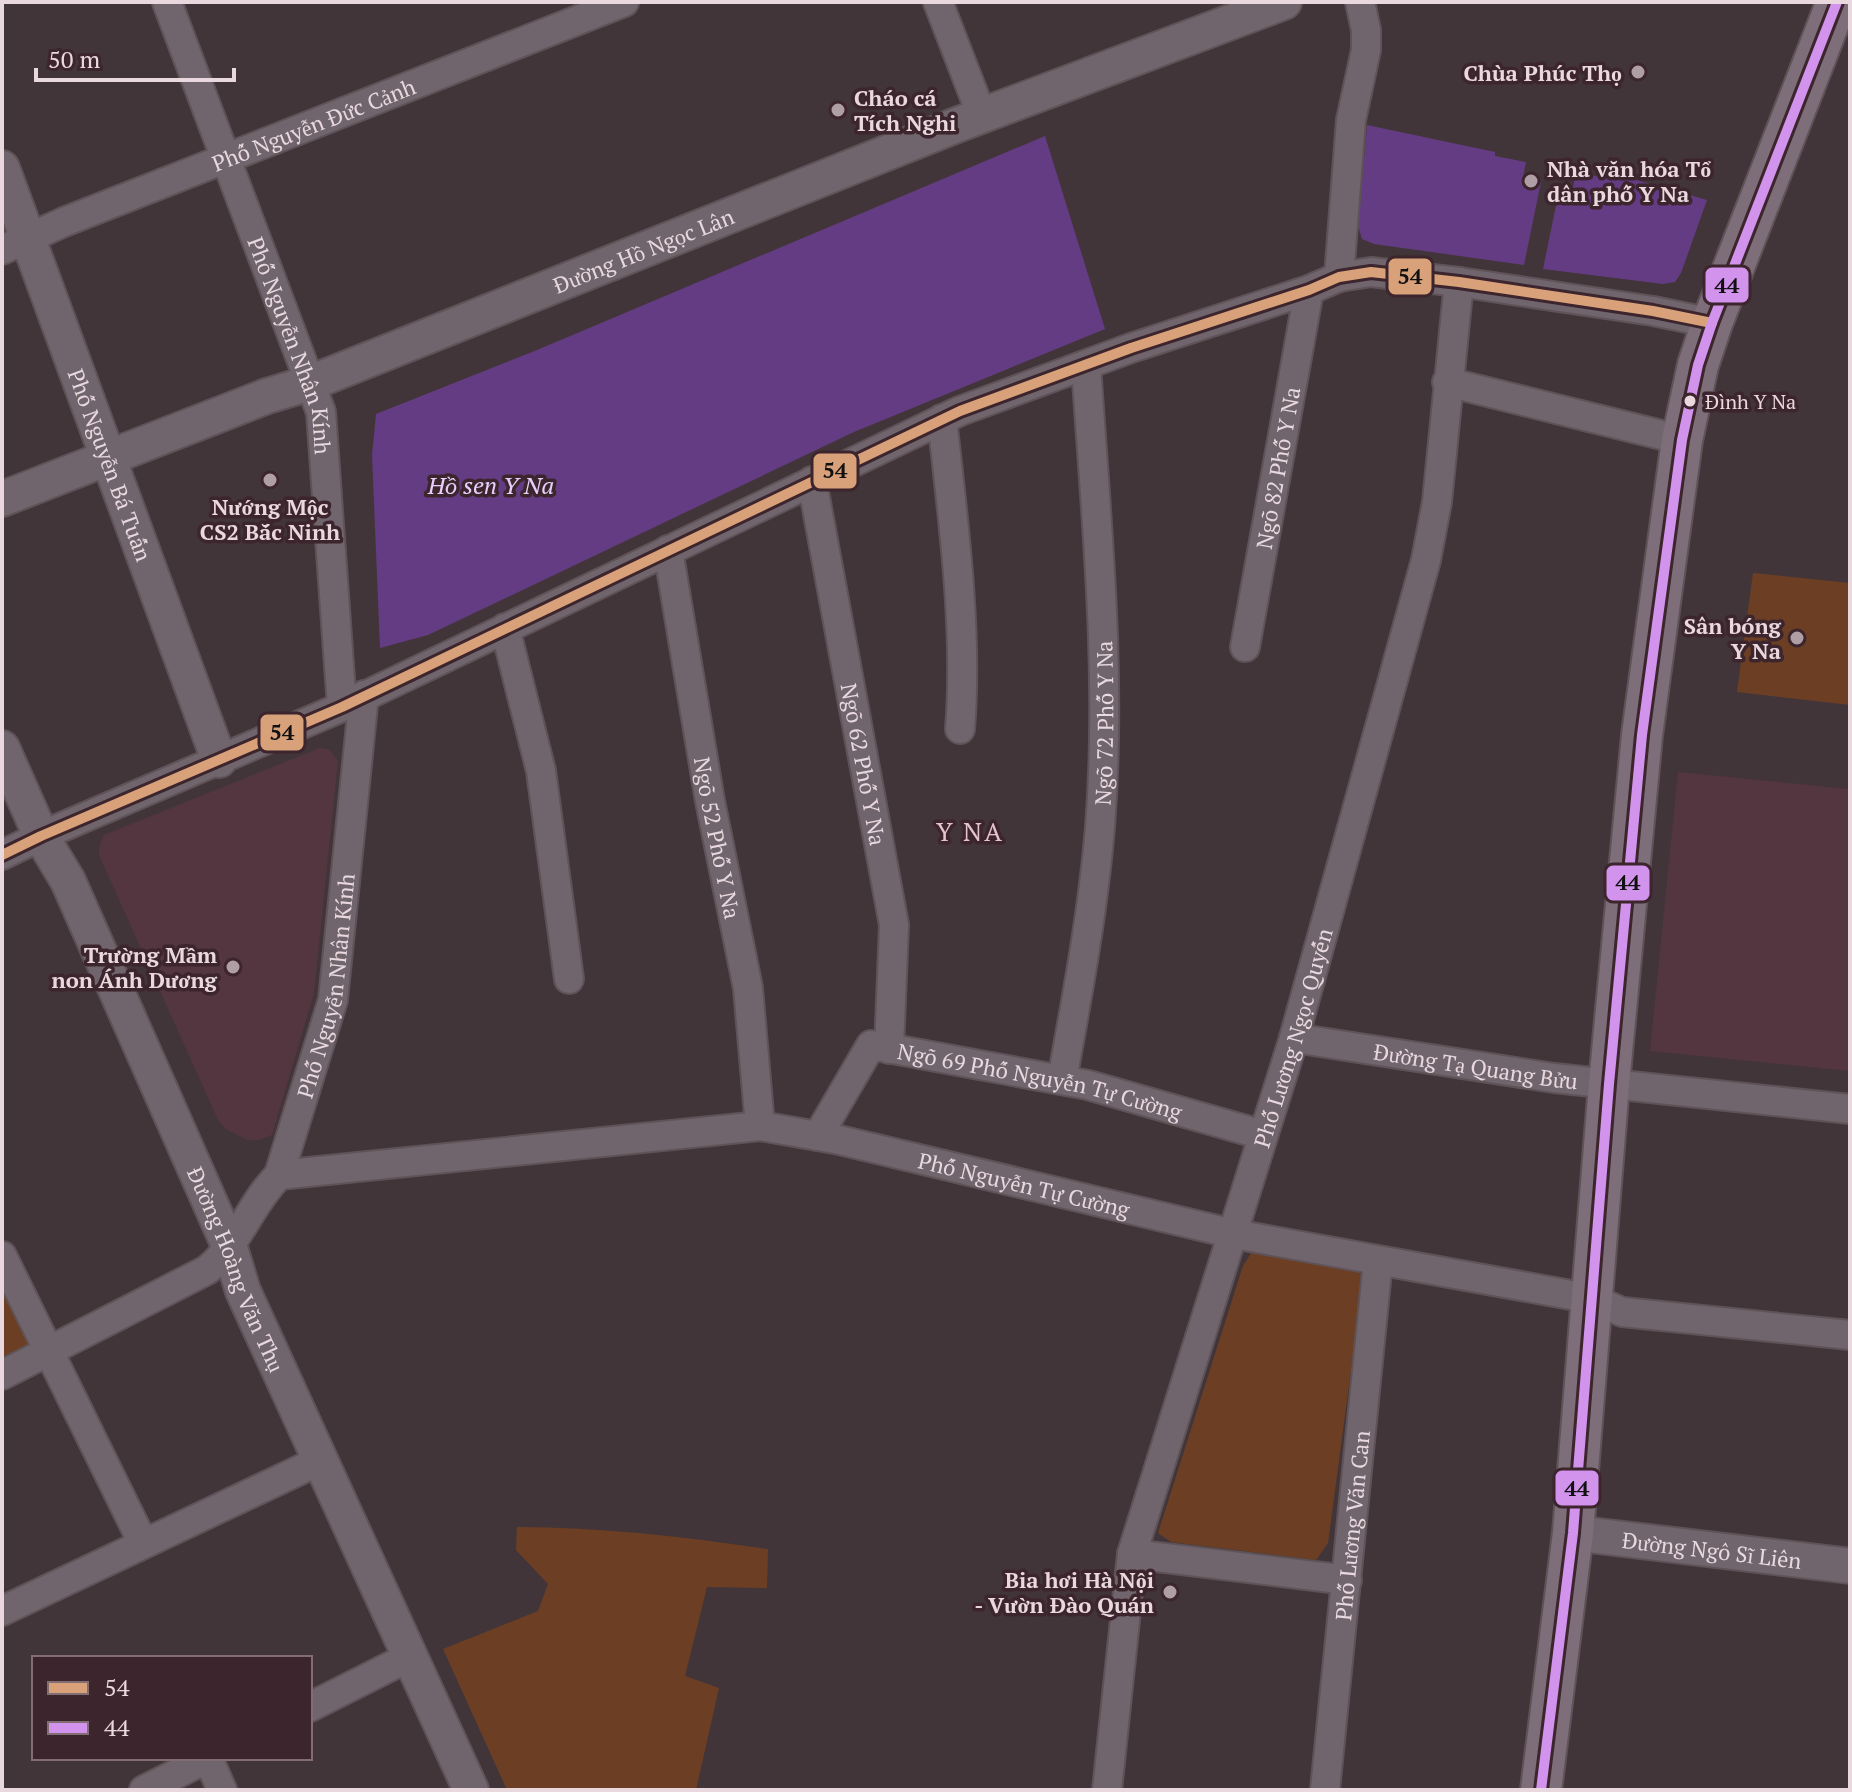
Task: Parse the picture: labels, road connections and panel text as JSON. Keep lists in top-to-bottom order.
{
  "streets": {
    "street": [
      "Phố Nguyễn Đức Cảnh",
      "Đường Hồ Ngọc Lân",
      "Phố Nguyễn Nhân Kính",
      "Phố Nguyễn Bá Tuấn",
      "Ngõ 82 Phố Y Na",
      "Ngõ 72 Phố Y Na",
      "Ngõ 62 Phố Y Na",
      "Ngõ 52 Phố Y Na",
      "Phố Lương Ngọc Quyến",
      "Đường Tạ Quang Bửu",
      "Ngõ 69 Phố Nguyễn Tự Cường",
      "Phố Nguyễn Tự Cường",
      "Đường Hoàng Văn Thụ",
      "Phố Lương Văn Can",
      "Đường Ngô Sĩ Liên"
    ]
  },
  "crossings": [
    ["Phố Nguyễn Đức Cảnh", "Phố Nguyễn Nhân Kính"],
    ["Phố Nguyễn Đức Cảnh", "Phố Nguyễn Bá Tuấn"],
    ["Đường Hồ Ngọc Lân", "Phố Nguyễn Nhân Kính"],
    ["Đường Hồ Ngọc Lân", "Phố Nguyễn Bá Tuấn"],
    ["Phố Nguyễn Nhân Kính", "Phố Nguyễn Tự Cường"],
    ["Ngõ 72 Phố Y Na", "Ngõ 69 Phố Nguyễn Tự Cường"],
    ["Ngõ 62 Phố Y Na", "Ngõ 69 Phố Nguyễn Tự Cường"],
    ["Ngõ 52 Phố Y Na", "Phố Nguyễn Tự Cường"],
    ["Phố Lương Ngọc Quyến", "Đường Tạ Quang Bửu"],
    ["Phố Lương Ngọc Quyến", "Ngõ 69 Phố Nguyễn Tự Cường"],
    ["Phố Lương Ngọc Quyến", "Phố Nguyễn Tự Cường"],
    ["Ngõ 69 Phố Nguyễn Tự Cường", "Phố Nguyễn Tự Cường"],
    ["Phố Nguyễn Tự Cường", "Phố Lương Văn Can"]
  ],
  "districts": ["Y NA"],
  "water": ["Hồ sen Y Na"],
  "places": [
    "Chùa Phúc Thọ",
    "Cháo cá Tích Nghi",
    "Nhà văn hóa Tổ dân phố Y Na",
    "Đình Y Na",
    "Nướng Mộc CS2 Bắc Ninh",
    "Sân bóng Y Na",
    "Trường Mầm non Ánh Dương",
    "Bia hơi Hà Nội - Vườn Đào Quán"
  ],
  "lines": ["transit line 44", "transit line 54"],
  "legend": ["54", "44"],
  "scale_bar": "50 m"
}
